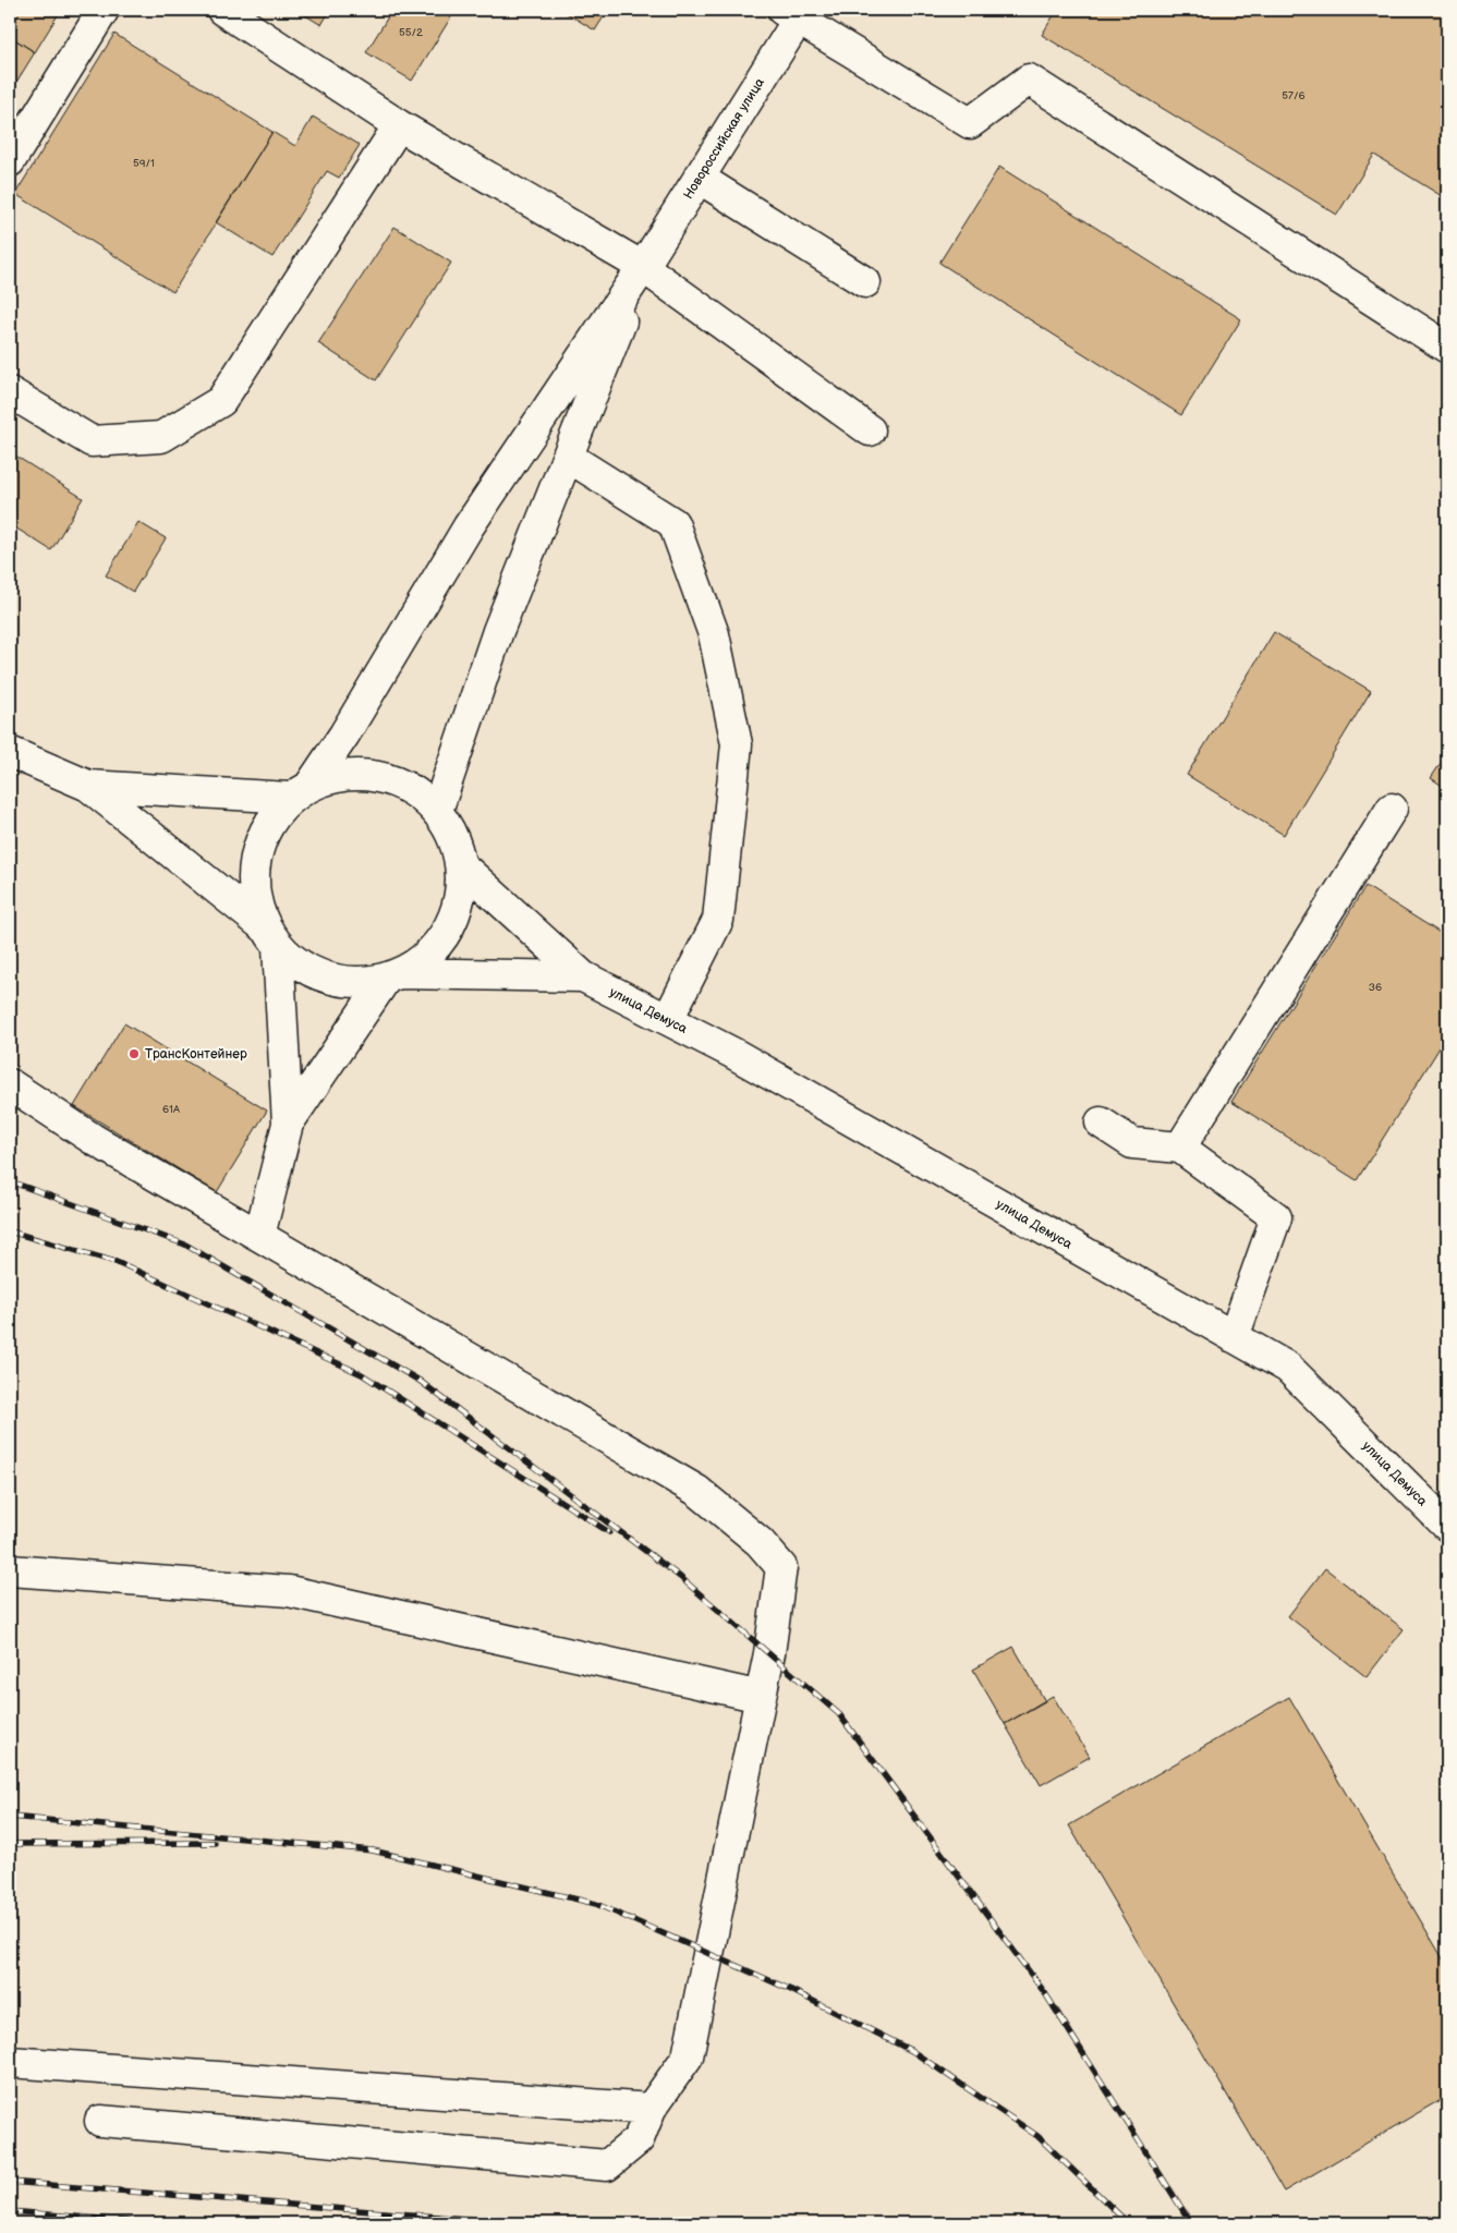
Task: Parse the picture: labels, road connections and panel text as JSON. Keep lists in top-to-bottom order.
{
  "streets": {
    "street": ["Новороссийская улица", "улица Демуса"]
  },
  "places": ["ТрансКонтейнер"],
  "house_numbers": [
    "55/2",
    "57/6",
    "59/1",
    "36",
    "61А"
  ]
}
